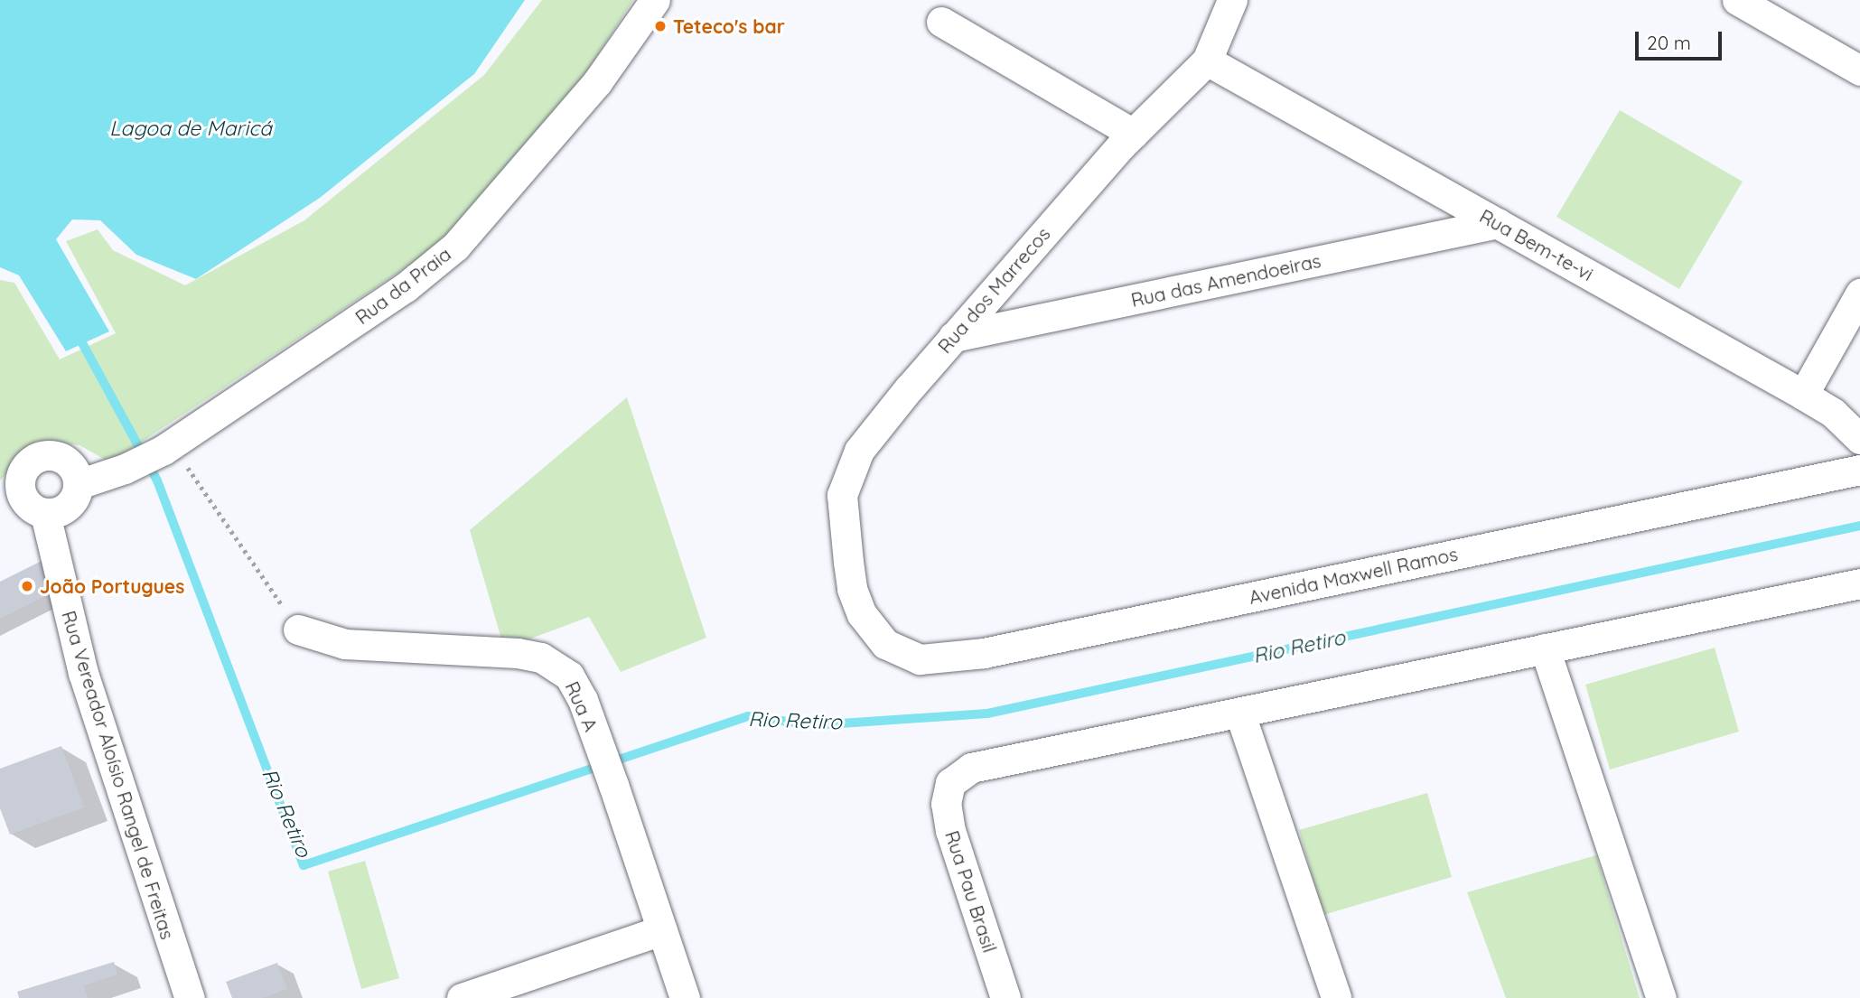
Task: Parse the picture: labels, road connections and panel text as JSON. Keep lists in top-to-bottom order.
{
  "streets": {
    "street": [
      "Rua Bem-te-vi",
      "Rua das Amendoeiras",
      "Rua da Praia",
      "Rua dos Marrecos",
      "Avenida Maxwell Ramos",
      "Rua A",
      "Rua Vereador Aloísio Rangel de Freitas",
      "Rua Pau Brasil"
    ]
  },
  "crossings": [
    ["Rua Bem-te-vi", "Rua das Amendoeiras"],
    ["Rua Bem-te-vi", "Rua dos Marrecos"],
    ["Rua das Amendoeiras", "Rua dos Marrecos"],
    ["Rua da Praia", "Rua Vereador Aloísio Rangel de Freitas"],
    ["Rua dos Marrecos", "Avenida Maxwell Ramos"]
  ],
  "water": ["Lagoa de Maricá", "Rio Retiro"],
  "places": ["Teteco's bar", "João Portugues"],
  "scale_bar": "20 m"
}
